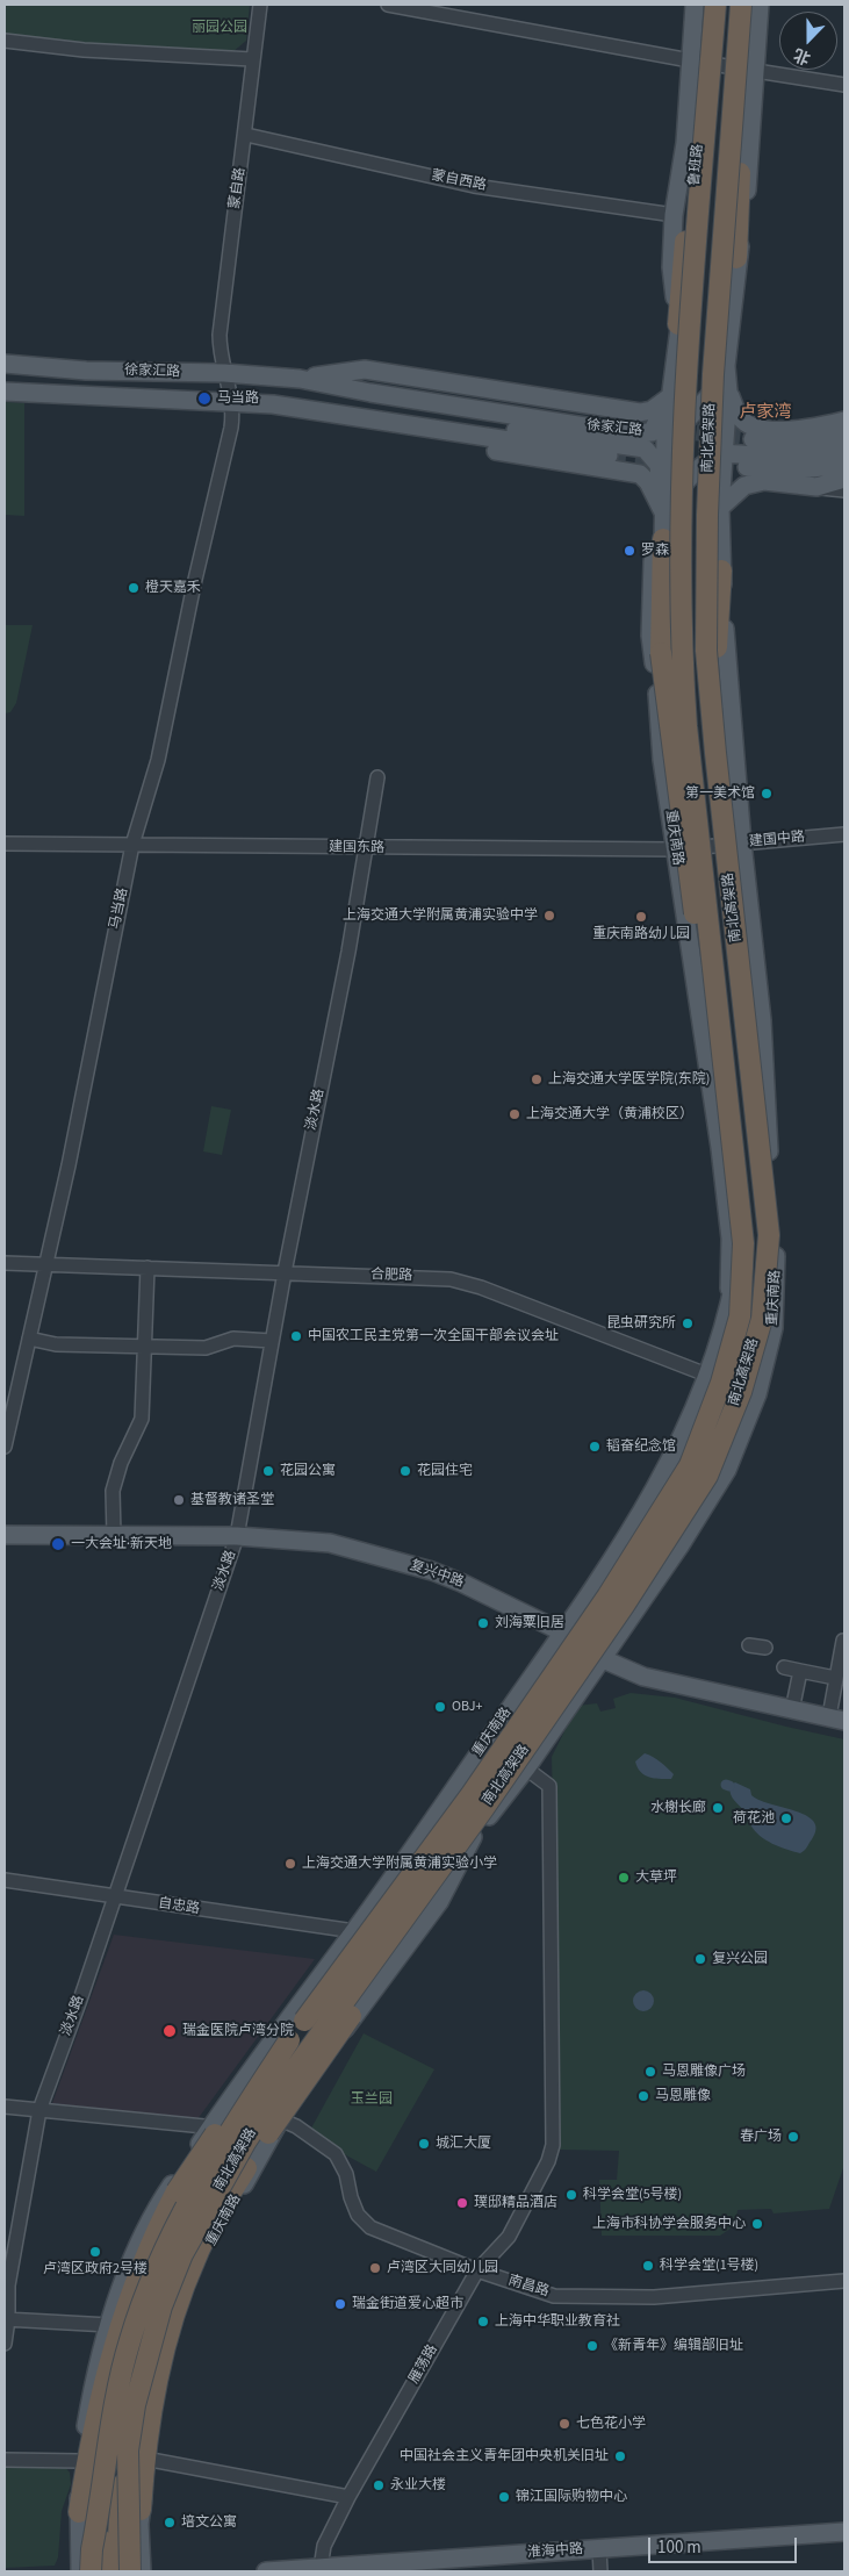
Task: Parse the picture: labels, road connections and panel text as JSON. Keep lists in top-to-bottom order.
{
  "streets": {
    "highway": ["南北高架路"],
    "main road": [
      "鲁班路",
      "徐家汇路",
      "重庆南路",
      "复兴中路",
      "淮海中路"
    ],
    "street": [
      "蒙自西路",
      "蒙自路",
      "建国中路",
      "建国东路",
      "马当路",
      "淡水路",
      "合肥路",
      "自忠路",
      "南昌路",
      "雁荡路"
    ]
  },
  "crossings": [
    ["鲁班路", "蒙自西路"],
    ["鲁班路", "徐家汇路"],
    ["鲁班路", "重庆南路"],
    ["蒙自西路", "蒙自路"],
    ["蒙自路", "徐家汇路"],
    ["蒙自路", "马当路"],
    ["徐家汇路", "重庆南路"],
    ["徐家汇路", "马当路"],
    ["南北高架路", "重庆南路"],
    ["重庆南路", "建国中路"],
    ["重庆南路", "建国东路"],
    ["重庆南路", "合肥路"],
    ["重庆南路", "复兴中路"],
    ["重庆南路", "自忠路"],
    ["重庆南路", "南昌路"],
    ["重庆南路", "雁荡路"],
    ["建国中路", "建国东路"],
    ["建国东路", "马当路"],
    ["建国东路", "淡水路"],
    ["马当路", "合肥路"],
    ["淡水路", "合肥路"],
    ["淡水路", "复兴中路"],
    ["淡水路", "自忠路"],
    ["南昌路", "雁荡路"],
    ["雁荡路", "淮海中路"]
  ],
  "districts": ["卢家湾"],
  "parks": ["丽园公园", "玉兰园"],
  "places": [
    "马当路",
    "罗森",
    "橙天嘉禾",
    "第一美术馆",
    "上海交通大学附属黄浦实验中学",
    "重庆南路幼儿园",
    "上海交通大学医学院(东院)",
    "上海交通大学（黄浦校区）",
    "昆虫研究所",
    "中国农工民主党第一次全国干部会议会址",
    "韬奋纪念馆",
    "花园公寓",
    "花园住宅",
    "基督教诸圣堂",
    "一大会址·新天地",
    "刘海粟旧居",
    "OBJ+",
    "水榭长廊",
    "荷花池",
    "上海交通大学附属黄浦实验小学",
    "大草坪",
    "复兴公园",
    "瑞金医院卢湾分院",
    "马恩雕像广场",
    "马恩雕像",
    "春广场",
    "城汇大厦",
    "科学会堂(5号楼)",
    "璞邸精品酒店",
    "上海市科协学会服务中心",
    "卢湾区政府2号楼",
    "科学会堂(1号楼)",
    "卢湾区大同幼儿园",
    "瑞金街道爱心超市",
    "上海中华职业教育社",
    "《新青年》编辑部旧址",
    "七色花小学",
    "中国社会主义青年团中央机关旧址",
    "永业大楼",
    "锦江国际购物中心",
    "培文公寓"
  ],
  "scale_bar": "100 m",
  "north": "bottom"
}
